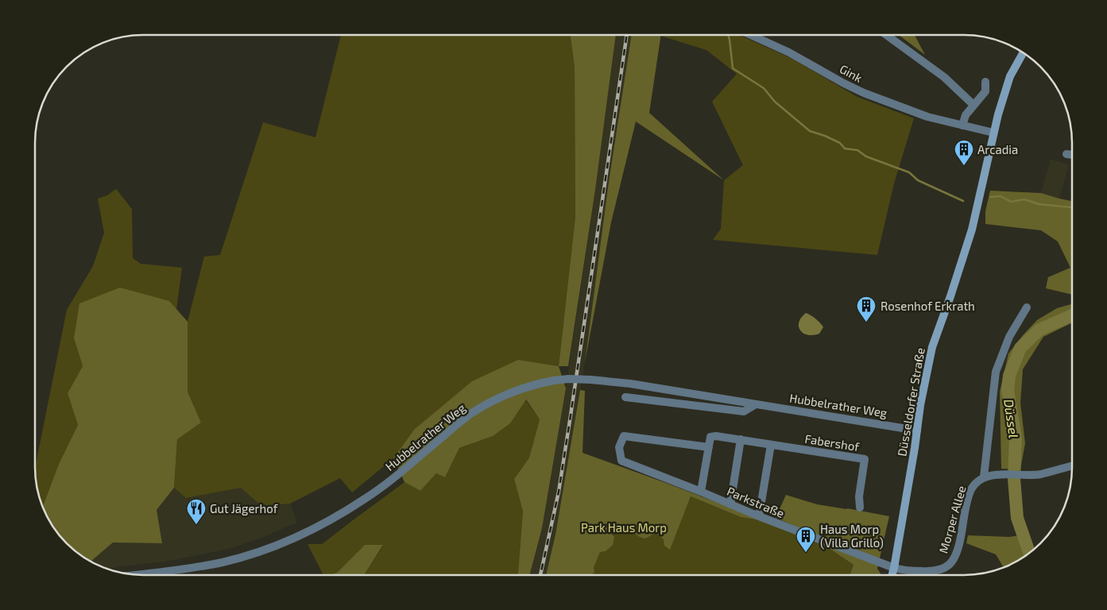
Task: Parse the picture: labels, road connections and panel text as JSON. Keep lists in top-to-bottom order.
{
  "streets": {
    "main road": ["Düsseldorfer Straße"],
    "street": [
      "Gink",
      "Hubbelrather Weg",
      "Fabershof",
      "Parkstraße",
      "Morper Allee"
    ]
  },
  "crossings": [
    ["Gink", "Düsseldorfer Straße"],
    ["Düsseldorfer Straße", "Hubbelrather Weg"],
    ["Düsseldorfer Straße", "Parkstraße"],
    ["Düsseldorfer Straße", "Morper Allee"],
    ["Fabershof", "Parkstraße"],
    ["Parkstraße", "Morper Allee"]
  ],
  "water": ["Düssel"],
  "parks": ["Park Haus Morp"],
  "places": {
    "building": ["Arcadia", "Rosenhof Erkrath", "Haus Morp (Villa Grillo)"],
    "restaurant": ["Gut Jägerhof"]
  }
}
